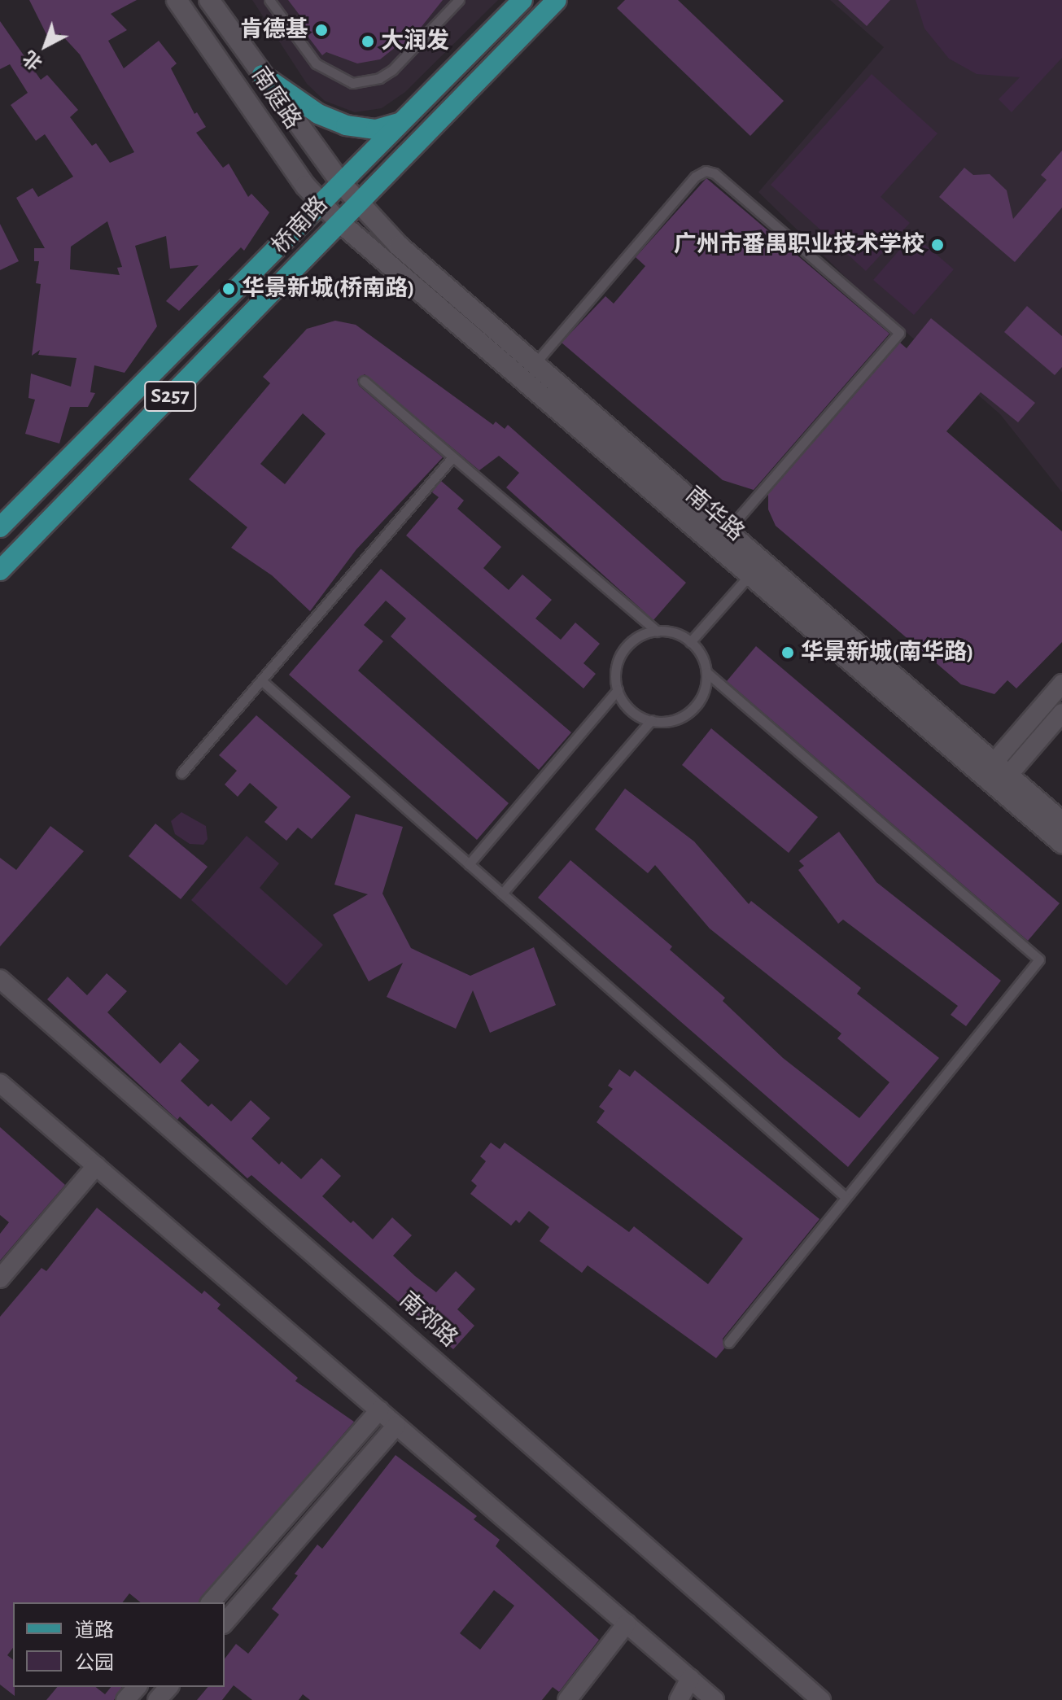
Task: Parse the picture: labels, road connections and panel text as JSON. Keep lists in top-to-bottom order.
{
  "streets": {
    "main road": ["桥南路", "S257"],
    "street": ["南庭路", "南华路", "南郊路"]
  },
  "crossings": [
    ["南庭路", "桥南路"],
    ["南庭路", "南华路"],
    ["桥南路", "南华路"]
  ],
  "places": [
    "肯德基",
    "大润发",
    "广州市番禺职业技术学校",
    "华景新城(桥南路)",
    "华景新城(南华路)"
  ],
  "legend": ["道路", "公园"],
  "north": "bottom left"
}
